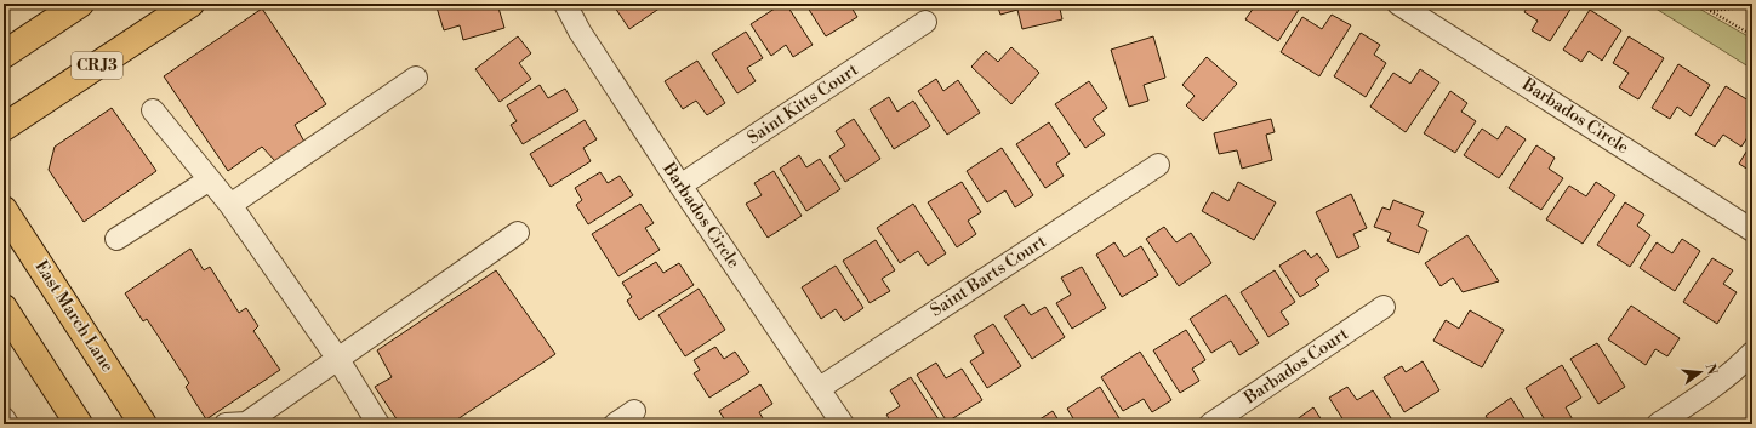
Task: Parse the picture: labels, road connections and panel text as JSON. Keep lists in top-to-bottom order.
{
  "streets": {
    "main road": ["CR J3", "East March Lane"],
    "street": [
      "Saint Kitts Court",
      "Barbados Circle",
      "Saint Barts Court",
      "Barbados Court"
    ]
  },
  "crossings": [
    ["Saint Kitts Court", "Barbados Circle"],
    ["Barbados Circle", "Saint Barts Court"]
  ],
  "north": "right"
}
